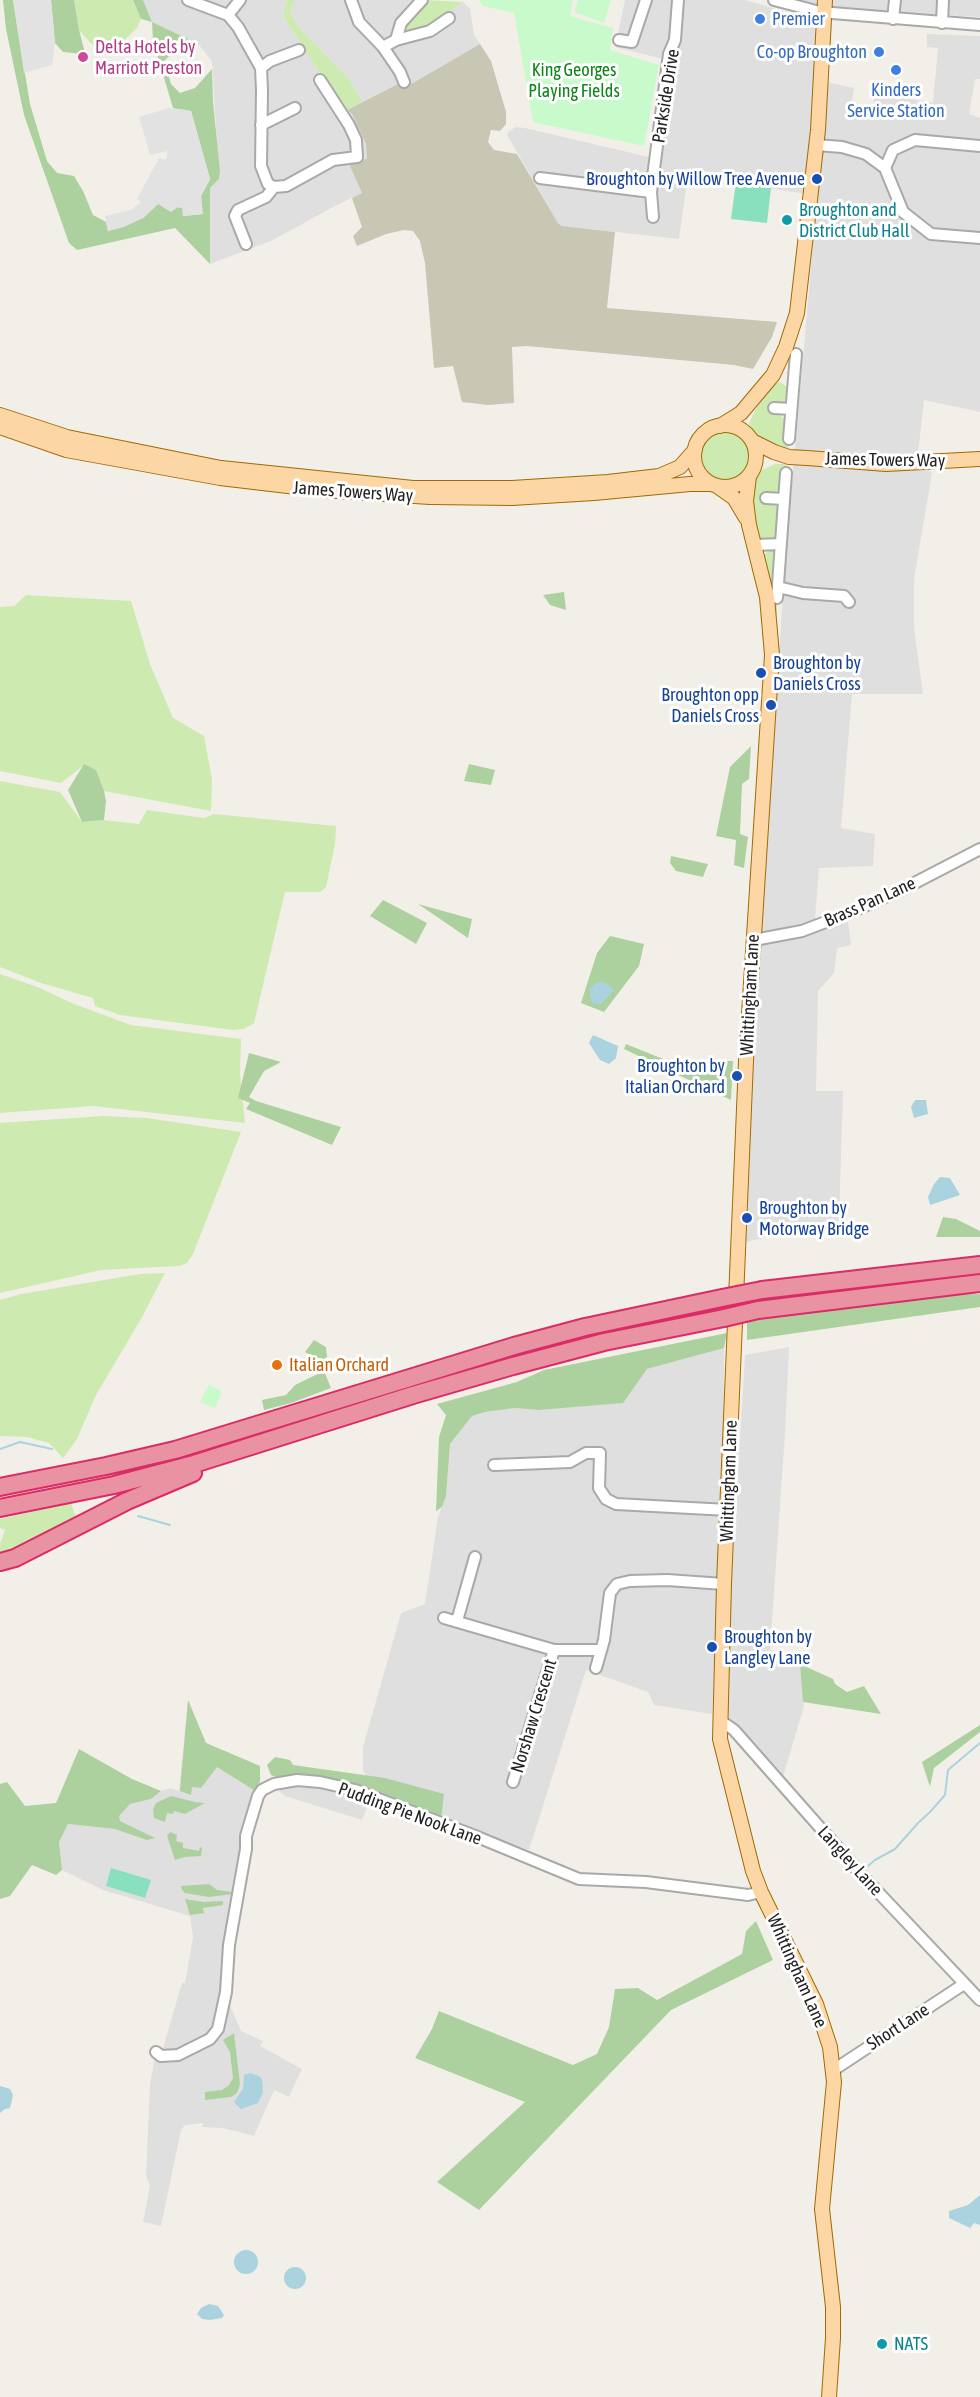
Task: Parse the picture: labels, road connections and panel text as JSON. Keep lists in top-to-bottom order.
{
  "streets": {
    "main road": ["James Towers Way", "Whittingham Lane"],
    "street": [
      "Parkside Drive",
      "Brass Pan Lane",
      "Norshaw Crescent",
      "Pudding Pie Nook Lane",
      "Langley Lane",
      "Short Lane"
    ]
  },
  "crossings": [
    ["James Towers Way", "Whittingham Lane"],
    ["Brass Pan Lane", "Whittingham Lane"],
    ["Whittingham Lane", "Pudding Pie Nook Lane"],
    ["Whittingham Lane", "Langley Lane"],
    ["Whittingham Lane", "Short Lane"],
    ["Langley Lane", "Short Lane"]
  ],
  "parks": ["King Georges Playing Fields"],
  "places": [
    "Premier",
    "Co-op Broughton",
    "Delta Hotels by Marriott Preston",
    "Kinders Service Station",
    "Broughton by Willow Tree Avenue",
    "Broughton and District Club Hall",
    "Broughton by Daniels Cross",
    "Broughton opp Daniels Cross",
    "Broughton by Italian Orchard",
    "Broughton by Motorway Bridge",
    "Italian Orchard",
    "Broughton by Langley Lane",
    "NATS"
  ]
}
